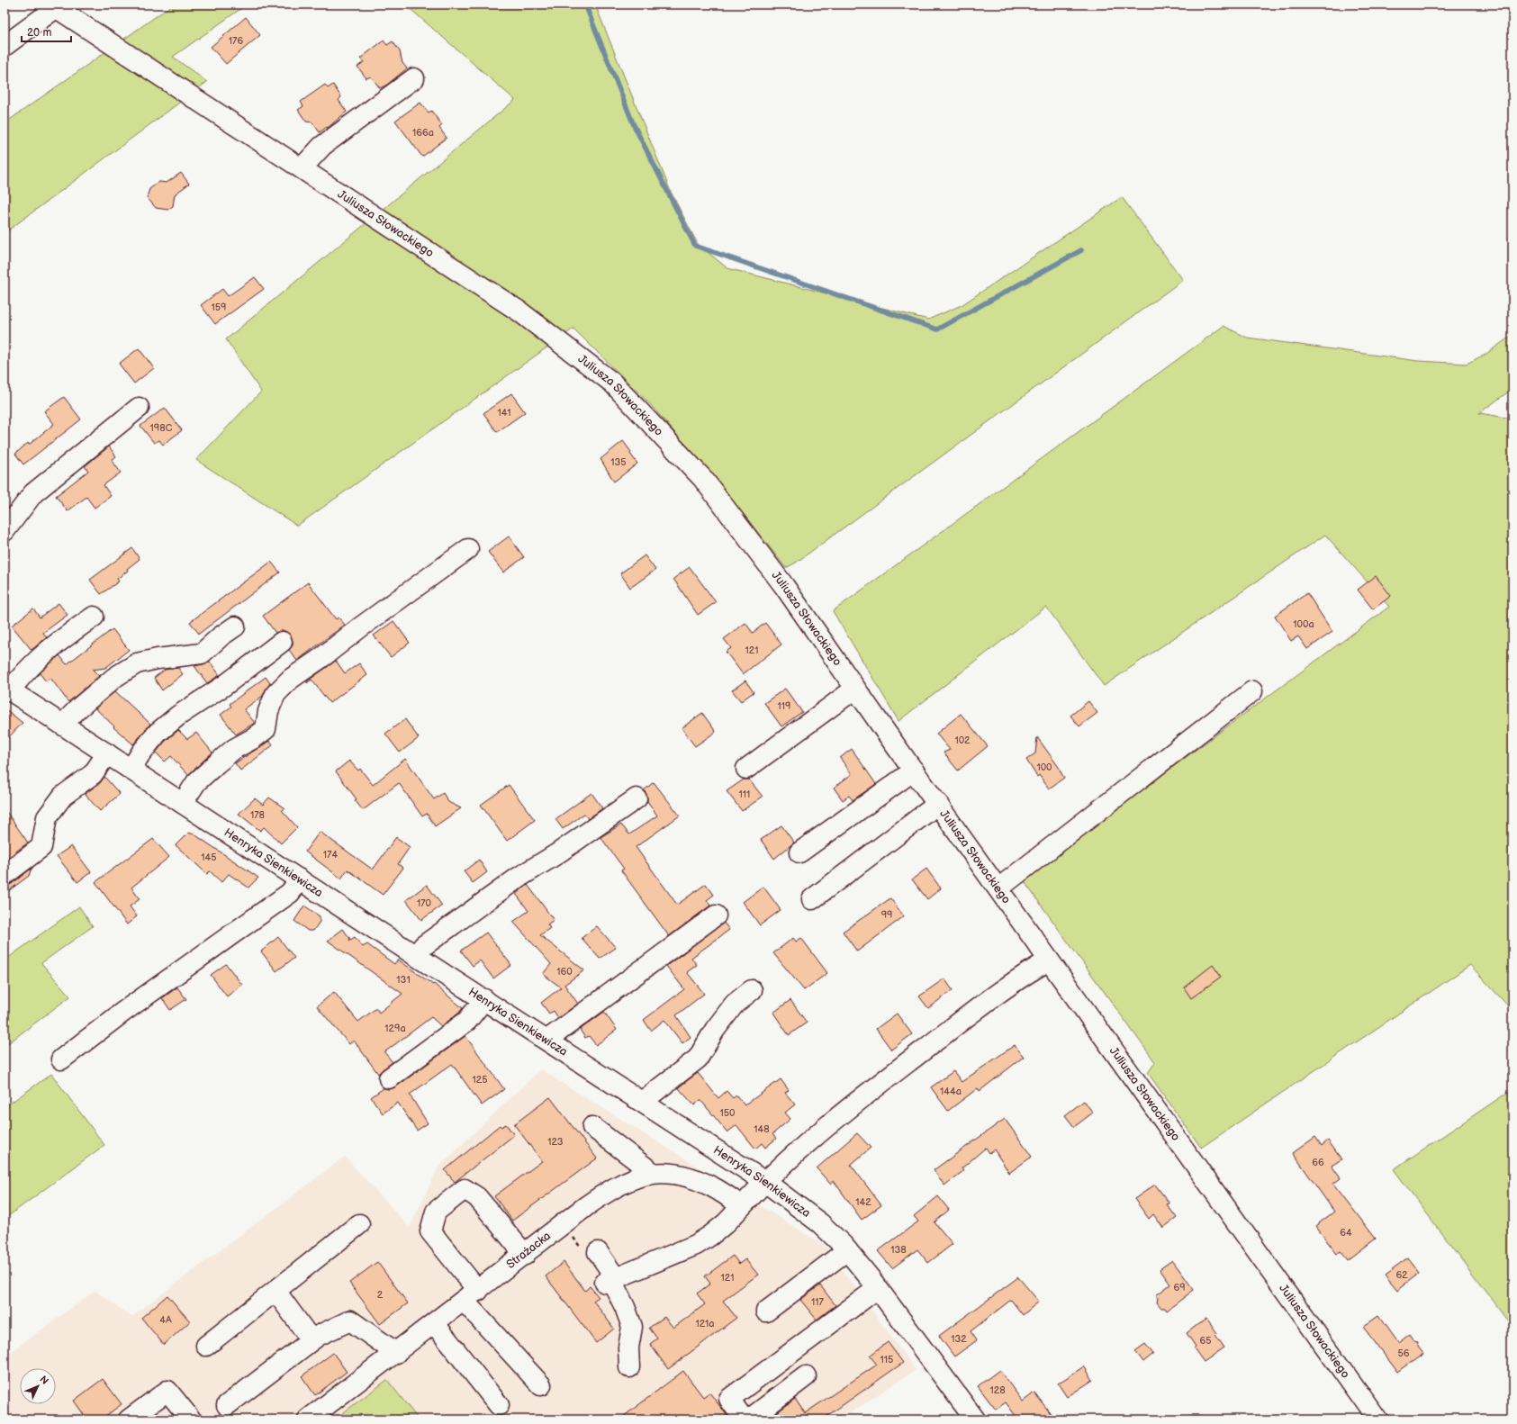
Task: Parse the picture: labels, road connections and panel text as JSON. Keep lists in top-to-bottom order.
{
  "streets": {
    "street": ["Juliusza Słowackiego", "Henryka Sienkiewicza", "Strażacka"]
  },
  "house_numbers": [
    "176",
    "166a",
    "159",
    "141",
    "198C",
    "135",
    "100a",
    "121",
    "119",
    "102",
    "100",
    "111",
    "178",
    "174",
    "145",
    "170",
    "99",
    "160",
    "131",
    "129a",
    "125",
    "144a",
    "150",
    "148",
    "123",
    "66",
    "142",
    "64",
    "138",
    "62",
    "121",
    "69",
    "2",
    "117",
    "4A",
    "121a",
    "132",
    "65",
    "56",
    "115",
    "128"
  ],
  "scale_bar": "20 m",
  "north": "top right"
}
